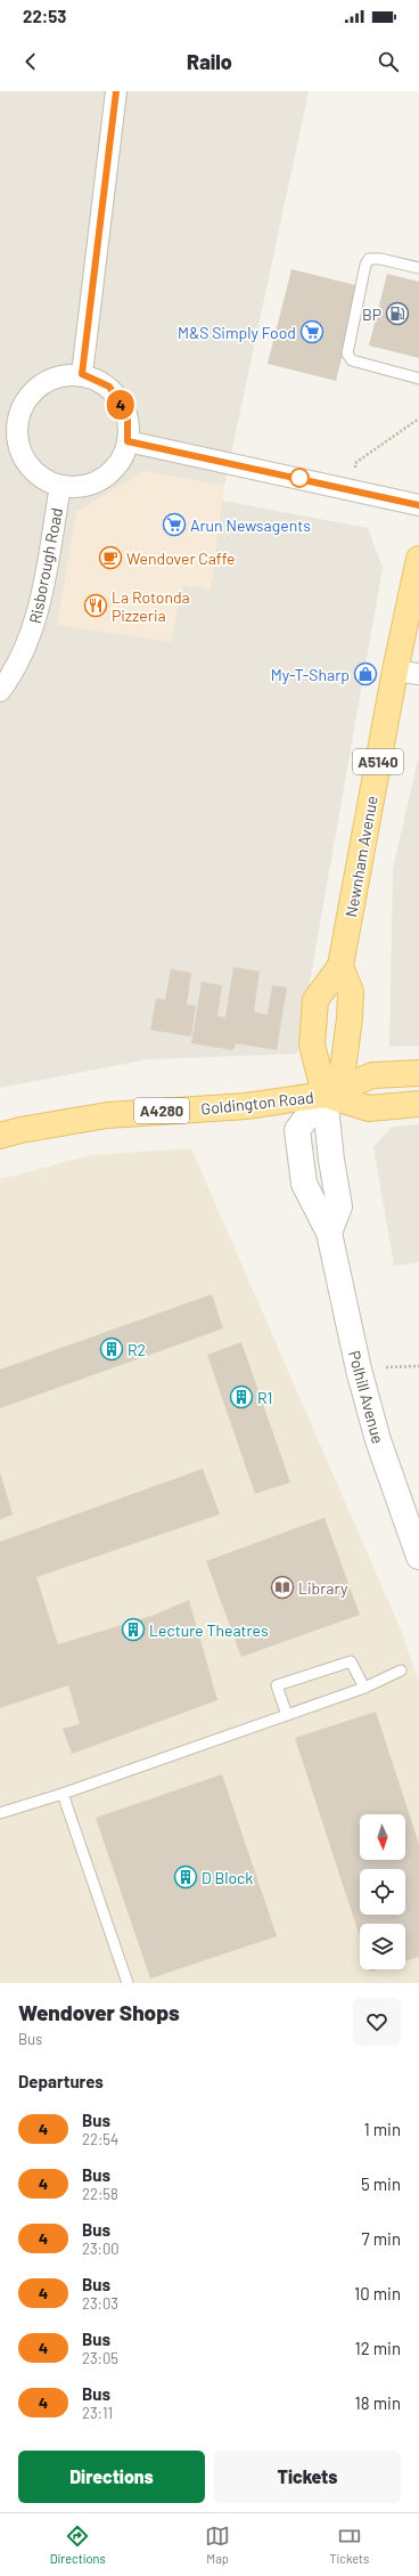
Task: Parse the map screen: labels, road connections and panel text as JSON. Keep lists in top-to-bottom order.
{
  "streets": {
    "main road": [
      "A5140",
      "Newnham Avenue",
      "Goldington Road",
      "A4280"
    ],
    "street": ["Risborough Road", "Polhill Avenue"]
  },
  "crossings": [
    ["Goldington Road", "Polhill Avenue"]
  ],
  "places": {
    "fuel station": ["BP"],
    "supermarket": ["M&S Simply Food", "Arun Newsagents"],
    "cafe": ["Wendover Caffe"],
    "restaurant": ["La Rotonda Pizzeria"],
    "shop": ["My-T-Sharp"],
    "building": [
      "R2",
      "R1",
      "Lecture Theatres",
      "D Block"
    ],
    "library": ["Library"]
  },
  "lines": ["bus line 4"],
  "north": "bottom",
  "page": {
    "status": "22:53",
    "header": "Railo",
    "on_map": "4",
    "heading": [
      ["Wendover Shops", "Bus"],
      "Departures"
    ],
    "list": [
      {
        "mark": "4",
        "name": "Bus",
        "note": "22:54",
        "value": "1 min"
      },
      {
        "mark": "4",
        "name": "Bus",
        "note": "22:58",
        "value": "5 min"
      },
      {
        "mark": "4",
        "name": "Bus",
        "note": "23:00",
        "value": "7 min"
      },
      {
        "mark": "4",
        "name": "Bus",
        "note": "23:03",
        "value": "10 min"
      },
      {
        "mark": "4",
        "name": "Bus",
        "note": "23:05",
        "value": "12 min"
      },
      {
        "mark": "4",
        "name": "Bus",
        "note": "23:11",
        "value": "18 min"
      }
    ],
    "buttons": ["Directions", "Tickets"],
    "tabs": ["Directions", "Map", "Tickets"]
  }
}
